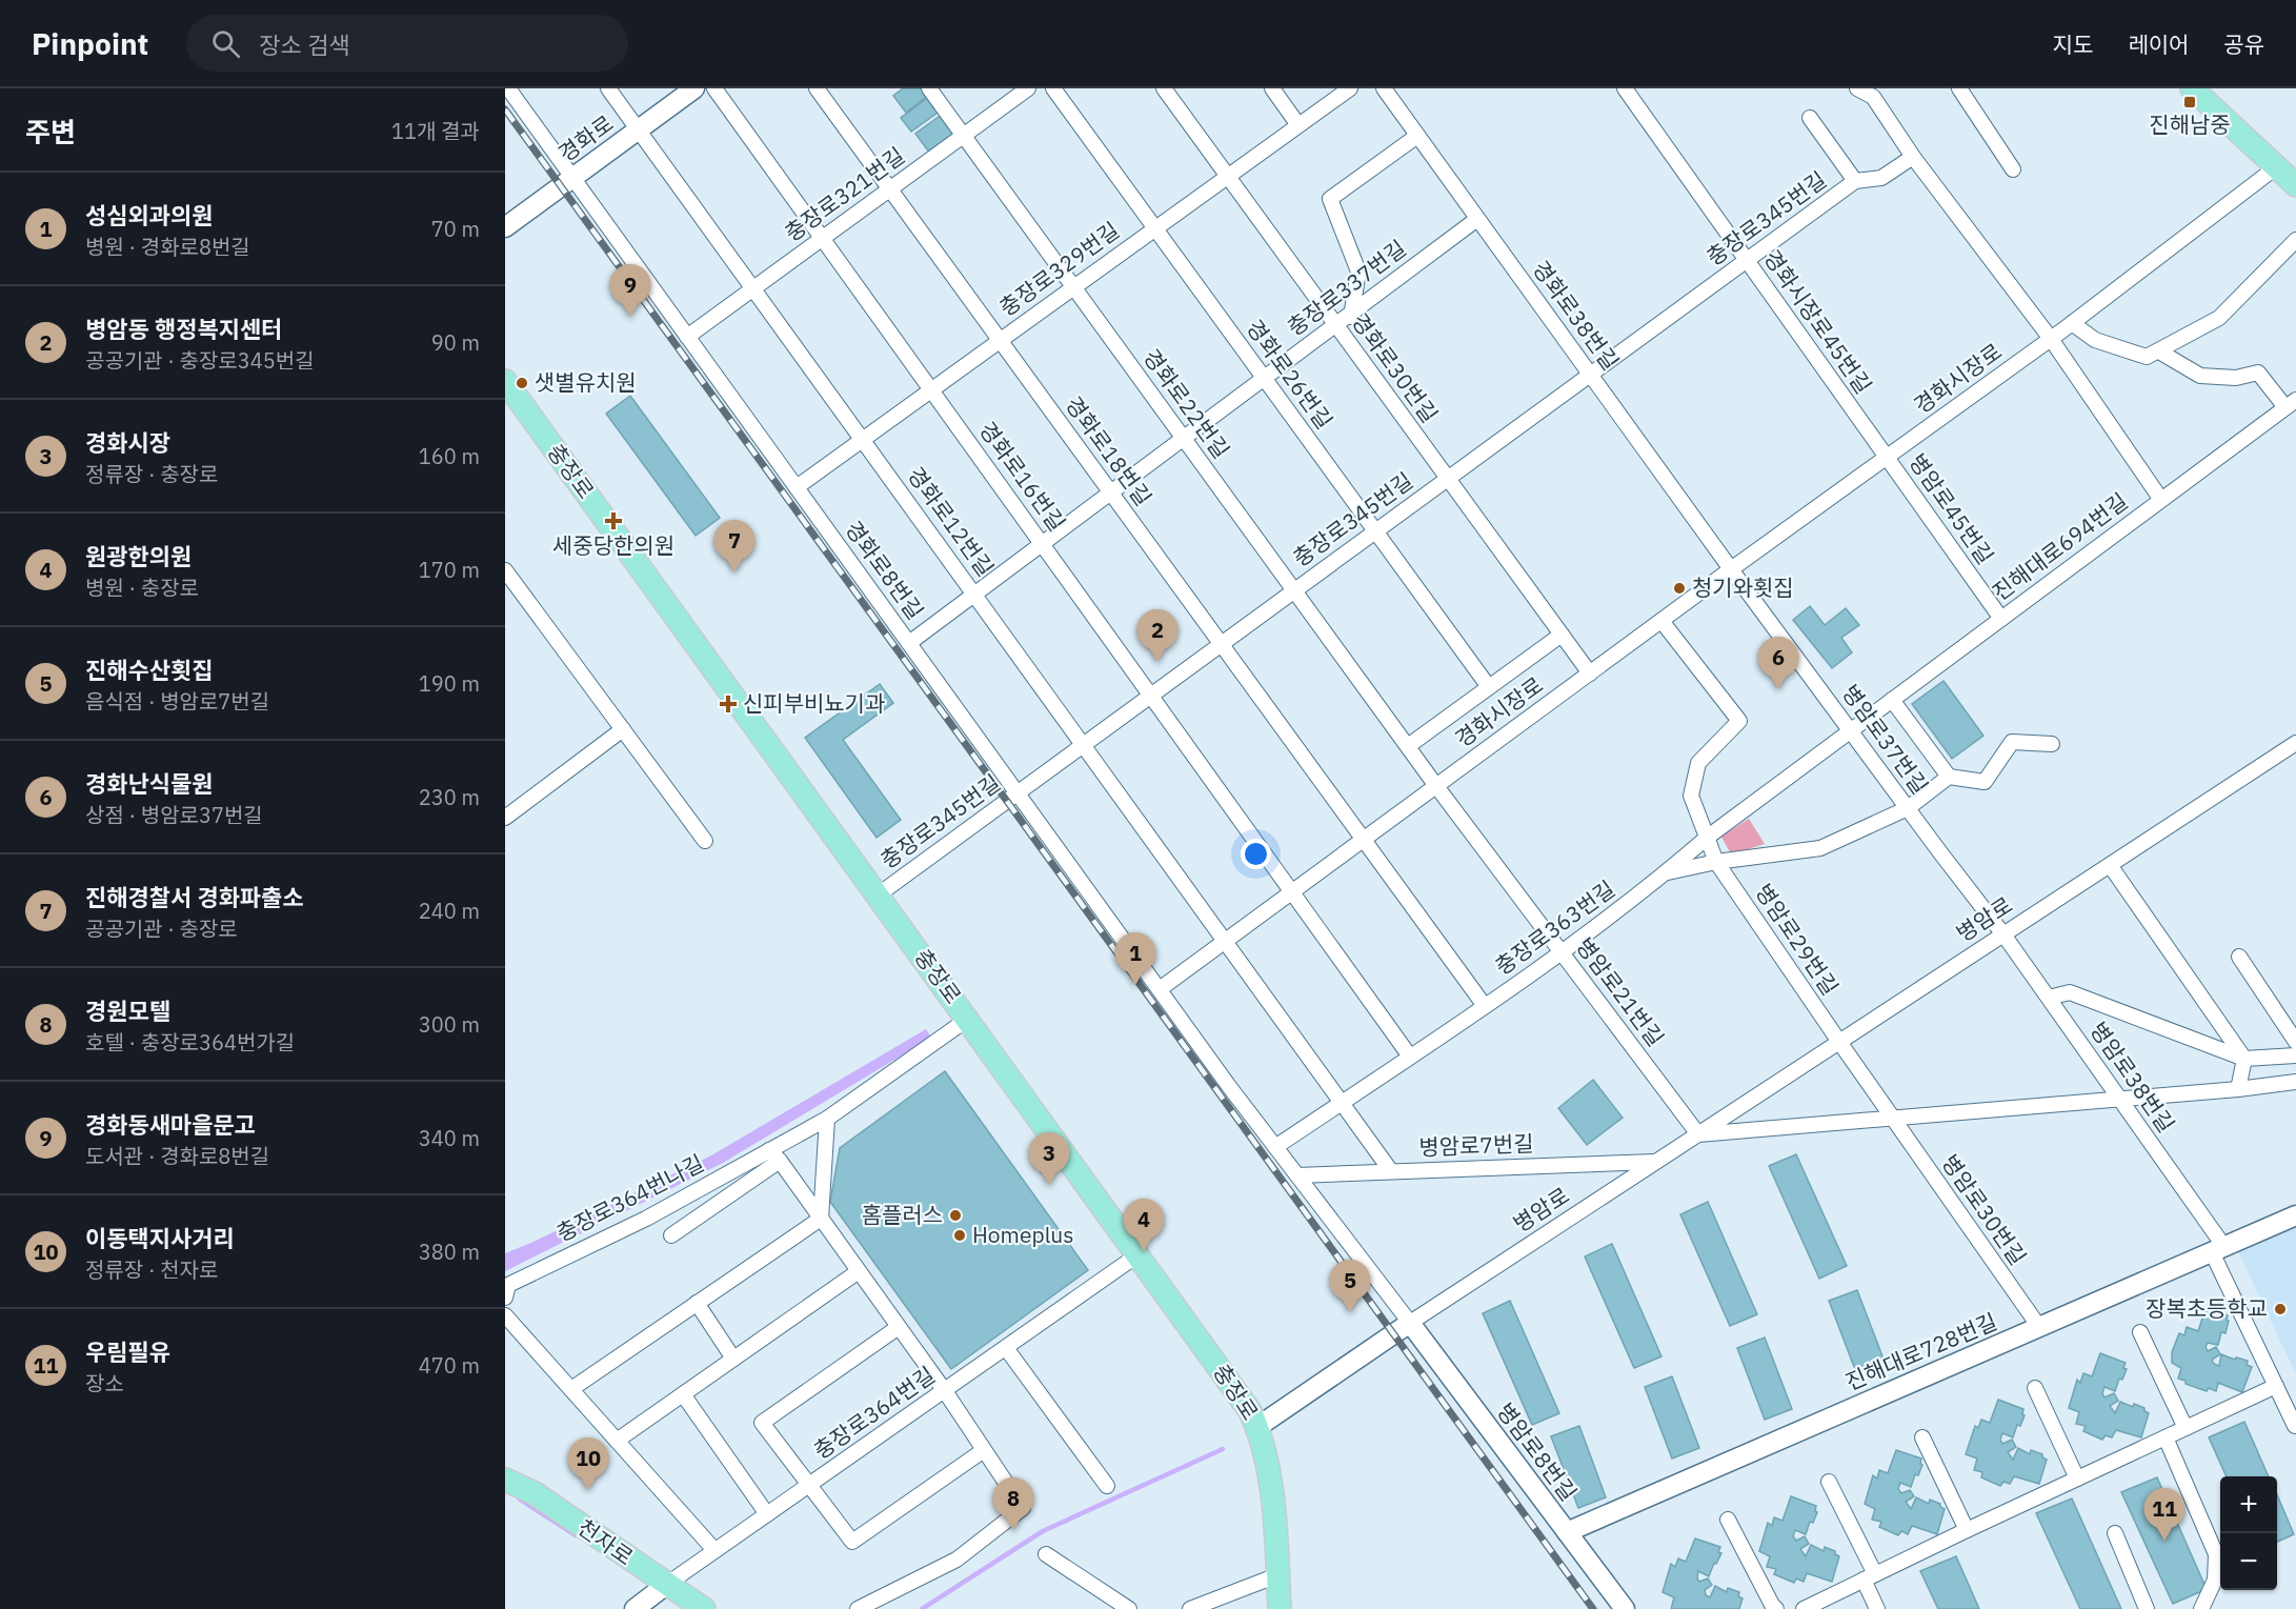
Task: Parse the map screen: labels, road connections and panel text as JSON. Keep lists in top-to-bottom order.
{
  "streets": {
    "main road": ["충장로", "천자로"],
    "street": [
      "경화로",
      "충장로321번길",
      "충장로345번길",
      "충장로329번길",
      "충장로337번길",
      "경화로38번길",
      "경화시장로45번길",
      "경화로30번길",
      "경화로26번길",
      "경화시장로",
      "경화로22번길",
      "경화로18번길",
      "경화로16번길",
      "병암로45번길",
      "경화로12번길",
      "진해대로694번길",
      "경화로8번길",
      "병암로37번길",
      "병암로",
      "충장로363번길",
      "병암로29번길",
      "병암로21번길",
      "병암로38번길",
      "병암로7번길",
      "충장로364번나길",
      "병암로30번길",
      "진해대로728번길",
      "충장로364번길",
      "병암로8번길"
    ]
  },
  "crossings": [
    ["경화로", "경화로12번길"],
    ["경화로", "경화로8번길"],
    ["충장로321번길", "경화로22번길"],
    ["충장로321번길", "경화로18번길"],
    ["충장로321번길", "경화로16번길"],
    ["충장로321번길", "경화로12번길"],
    ["충장로321번길", "경화로8번길"],
    ["충장로345번길", "경화로38번길"],
    ["충장로345번길", "경화시장로45번길"],
    ["충장로345번길", "경화로30번길"],
    ["충장로345번길", "경화로26번길"],
    ["충장로345번길", "경화로22번길"],
    ["충장로345번길", "경화로18번길"],
    ["충장로345번길", "충장로"],
    ["충장로345번길", "경화로16번길"],
    ["충장로345번길", "경화로12번길"],
    ["충장로345번길", "경화로8번길"],
    ["충장로329번길", "경화로30번길"],
    ["충장로329번길", "경화로26번길"],
    ["충장로329번길", "경화로22번길"],
    ["충장로329번길", "경화로18번길"],
    ["충장로329번길", "경화로16번길"],
    ["충장로329번길", "경화로12번길"],
    ["충장로329번길", "경화로8번길"],
    ["충장로337번길", "경화로38번길"],
    ["충장로337번길", "경화로30번길"],
    ["충장로337번길", "경화로26번길"],
    ["충장로337번길", "경화로22번길"],
    ["충장로337번길", "경화로18번길"],
    ["충장로337번길", "경화로16번길"],
    ["충장로337번길", "경화로12번길"],
    ["충장로337번길", "경화로8번길"],
    ["경화로38번길", "경화시장로"],
    ["경화로38번길", "병암로37번길"],
    ["경화시장로45번길", "경화시장로"],
    ["경화시장로45번길", "병암로45번길"],
    ["경화로30번길", "경화시장로"],
    ["경화시장로", "경화로22번길"],
    ["경화시장로", "경화로18번길"],
    ["경화시장로", "경화로16번길"],
    ["경화시장로", "병암로45번길"],
    ["경화시장로", "경화로12번길"],
    ["경화시장로", "경화로8번길"],
    ["경화시장로", "병암로37번길"],
    ["경화시장로", "병암로21번길"],
    ["경화로22번길", "병암로21번길"],
    ["충장로", "충장로364번길"],
    ["병암로45번길", "진해대로694번길"],
    ["진해대로694번길", "병암로37번길"],
    ["진해대로694번길", "충장로363번길"],
    ["병암로37번길", "병암로"],
    ["병암로37번길", "충장로363번길"],
    ["병암로37번길", "병암로38번길"],
    ["병암로", "병암로29번길"],
    ["병암로", "병암로21번길"],
    ["병암로", "병암로38번길"],
    ["병암로", "병암로7번길"],
    ["병암로", "병암로30번길"],
    ["병암로", "병암로8번길"],
    ["충장로363번길", "병암로21번길"],
    ["병암로29번길", "병암로30번길"],
    ["병암로38번길", "진해대로728번길"],
    ["병암로30번길", "진해대로728번길"],
    ["진해대로728번길", "병암로8번길"],
    ["충장로364번길", "천자로"]
  ],
  "places": {
    "transit": ["진해남중"],
    "other": [
      "샛별유치원",
      "청기와횟집",
      "홈플러스",
      "Homeplus",
      "장복초등학교"
    ],
    "health": ["세중당한의원", "신피부비뇨기과"]
  },
  "page": {
    "header": "Pinpoint",
    "search": "장소 검색",
    "nav": ["지도", "레이어", "공유"],
    "heading": ["주변", "11개 결과"],
    "list": [
      {
        "mark": "1",
        "name": "성심외과의원",
        "note": "병원 · 경화로8번길",
        "value": "70 m"
      },
      {
        "mark": "2",
        "name": "병암동 행정복지센터",
        "note": "공공기관 · 충장로345번길",
        "value": "90 m"
      },
      {
        "mark": "3",
        "name": "경화시장",
        "note": "정류장 · 충장로",
        "value": "160 m"
      },
      {
        "mark": "4",
        "name": "원광한의원",
        "note": "병원 · 충장로",
        "value": "170 m"
      },
      {
        "mark": "5",
        "name": "진해수산횟집",
        "note": "음식점 · 병암로7번길",
        "value": "190 m"
      },
      {
        "mark": "6",
        "name": "경화난식물원",
        "note": "상점 · 병암로37번길",
        "value": "230 m"
      },
      {
        "mark": "7",
        "name": "진해경찰서 경화파출소",
        "note": "공공기관 · 충장로",
        "value": "240 m"
      },
      {
        "mark": "8",
        "name": "경원모텔",
        "note": "호텔 · 충장로364번가길",
        "value": "300 m"
      },
      {
        "mark": "9",
        "name": "경화동새마을문고",
        "note": "도서관 · 경화로8번길",
        "value": "340 m"
      },
      {
        "mark": "10",
        "name": "이동택지사거리",
        "note": "정류장 · 천자로",
        "value": "380 m"
      },
      {
        "mark": "11",
        "name": "우림필유",
        "note": "장소",
        "value": "470 m"
      }
    ],
    "pins": [
      "9",
      "7",
      "2",
      "6",
      "1",
      "3",
      "4",
      "5",
      "10",
      "8",
      "11"
    ],
    "map_buttons": ["+", "−"]
  }
}
